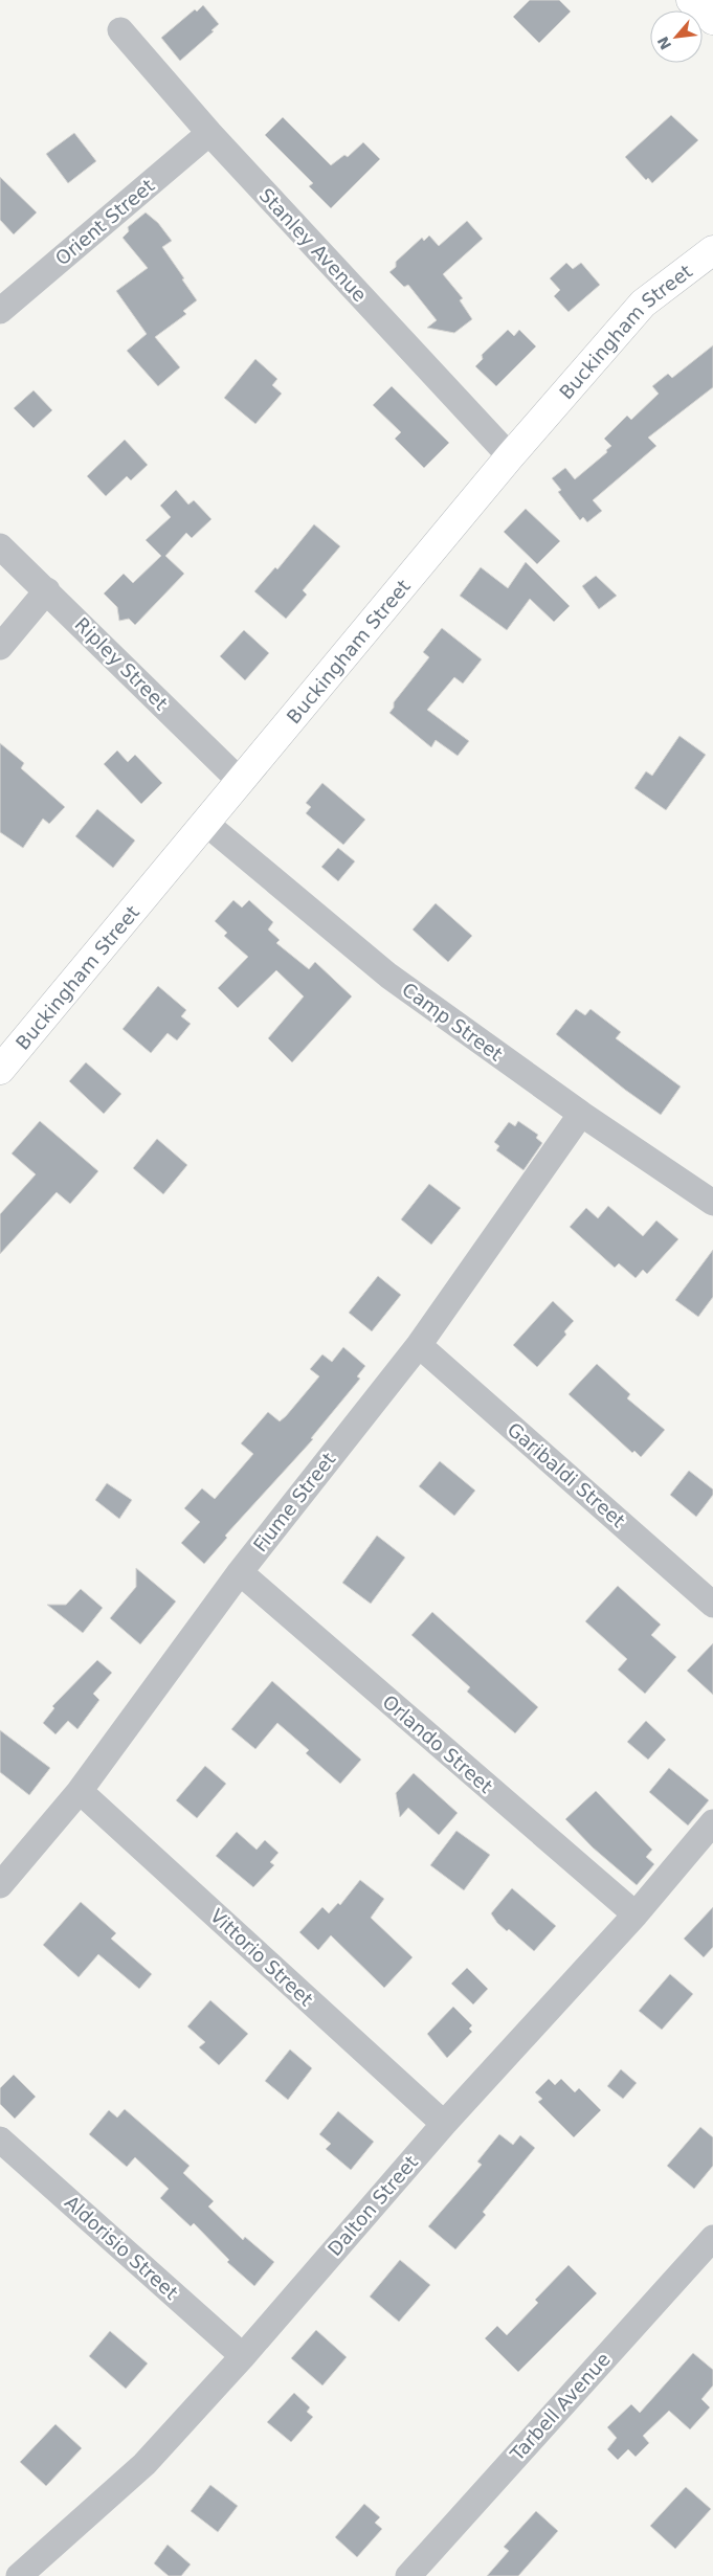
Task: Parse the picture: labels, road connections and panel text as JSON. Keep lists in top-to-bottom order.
{
  "streets": {
    "main road": ["Buckingham Street"],
    "street": [
      "Orient Street",
      "Stanley Avenue",
      "Ripley Street",
      "Camp Street",
      "Garibaldi Street",
      "Fiume Street",
      "Orlando Street",
      "Vittorio Street",
      "Dalton Street",
      "Aldorisio Street",
      "Tarbell Avenue"
    ]
  },
  "crossings": [
    ["Orient Street", "Stanley Avenue"],
    ["Stanley Avenue", "Buckingham Street"],
    ["Buckingham Street", "Ripley Street"],
    ["Buckingham Street", "Camp Street"],
    ["Camp Street", "Fiume Street"],
    ["Garibaldi Street", "Fiume Street"],
    ["Fiume Street", "Orlando Street"],
    ["Fiume Street", "Vittorio Street"],
    ["Orlando Street", "Dalton Street"],
    ["Vittorio Street", "Dalton Street"],
    ["Dalton Street", "Aldorisio Street"]
  ],
  "north": "bottom left"
}
